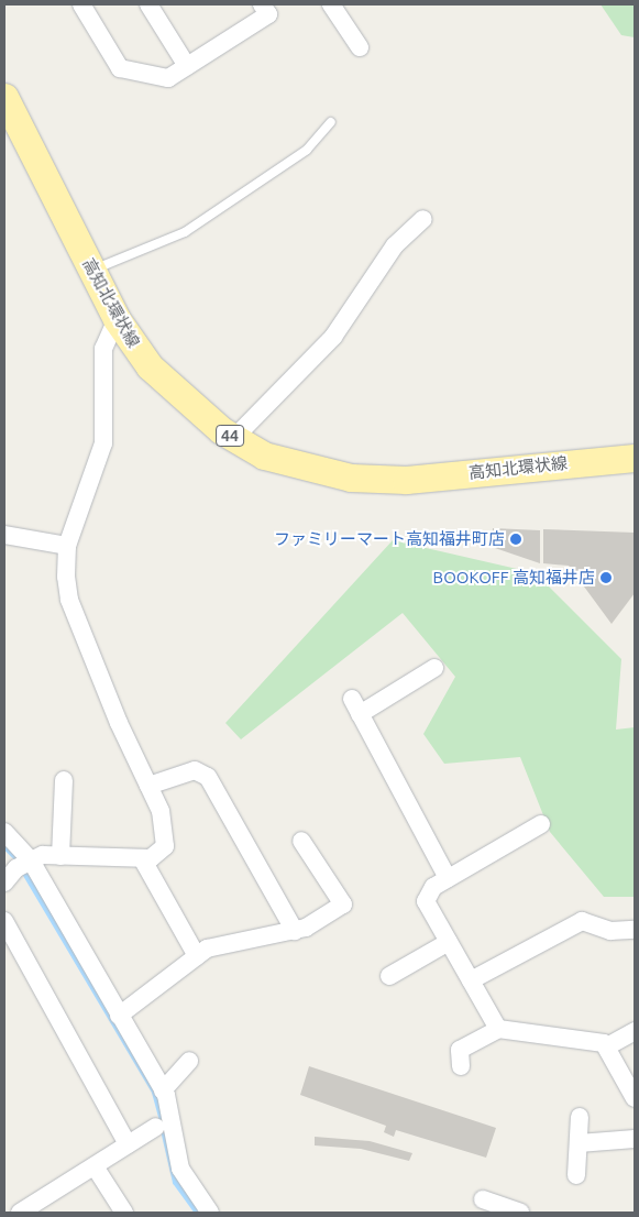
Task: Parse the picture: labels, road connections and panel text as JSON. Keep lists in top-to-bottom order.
{
  "streets": {
    "main road": ["高知北環状線", "44"]
  },
  "places": ["ファミリーマート高知福井町店", "BOOKOFF 高知福井店"]
}
